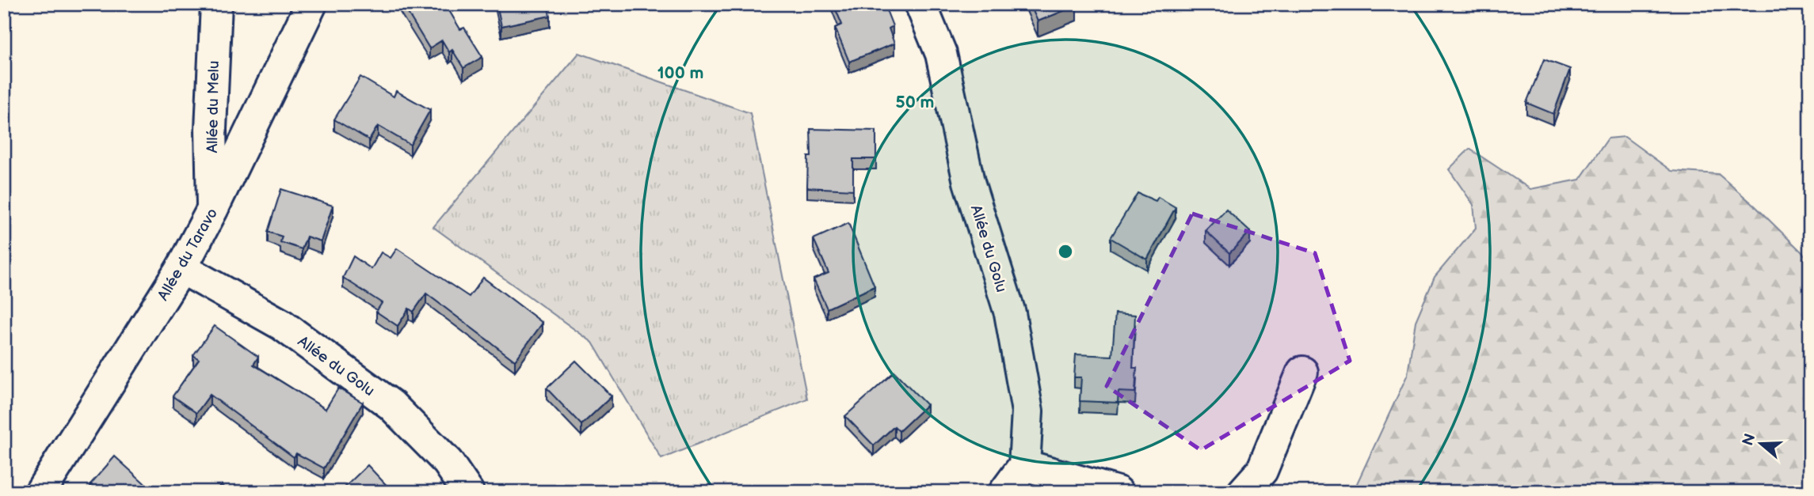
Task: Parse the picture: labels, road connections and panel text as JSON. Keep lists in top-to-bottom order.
{
  "streets": {
    "street": ["Allée du Melu", "Allée du Golu", "Allée du Taravo"]
  },
  "crossings": [
    ["Allée du Melu", "Allée du Taravo"],
    ["Allée du Golu", "Allée du Taravo"]
  ],
  "north": "left",
  "rings": ["100 m", "50 m"]
}
